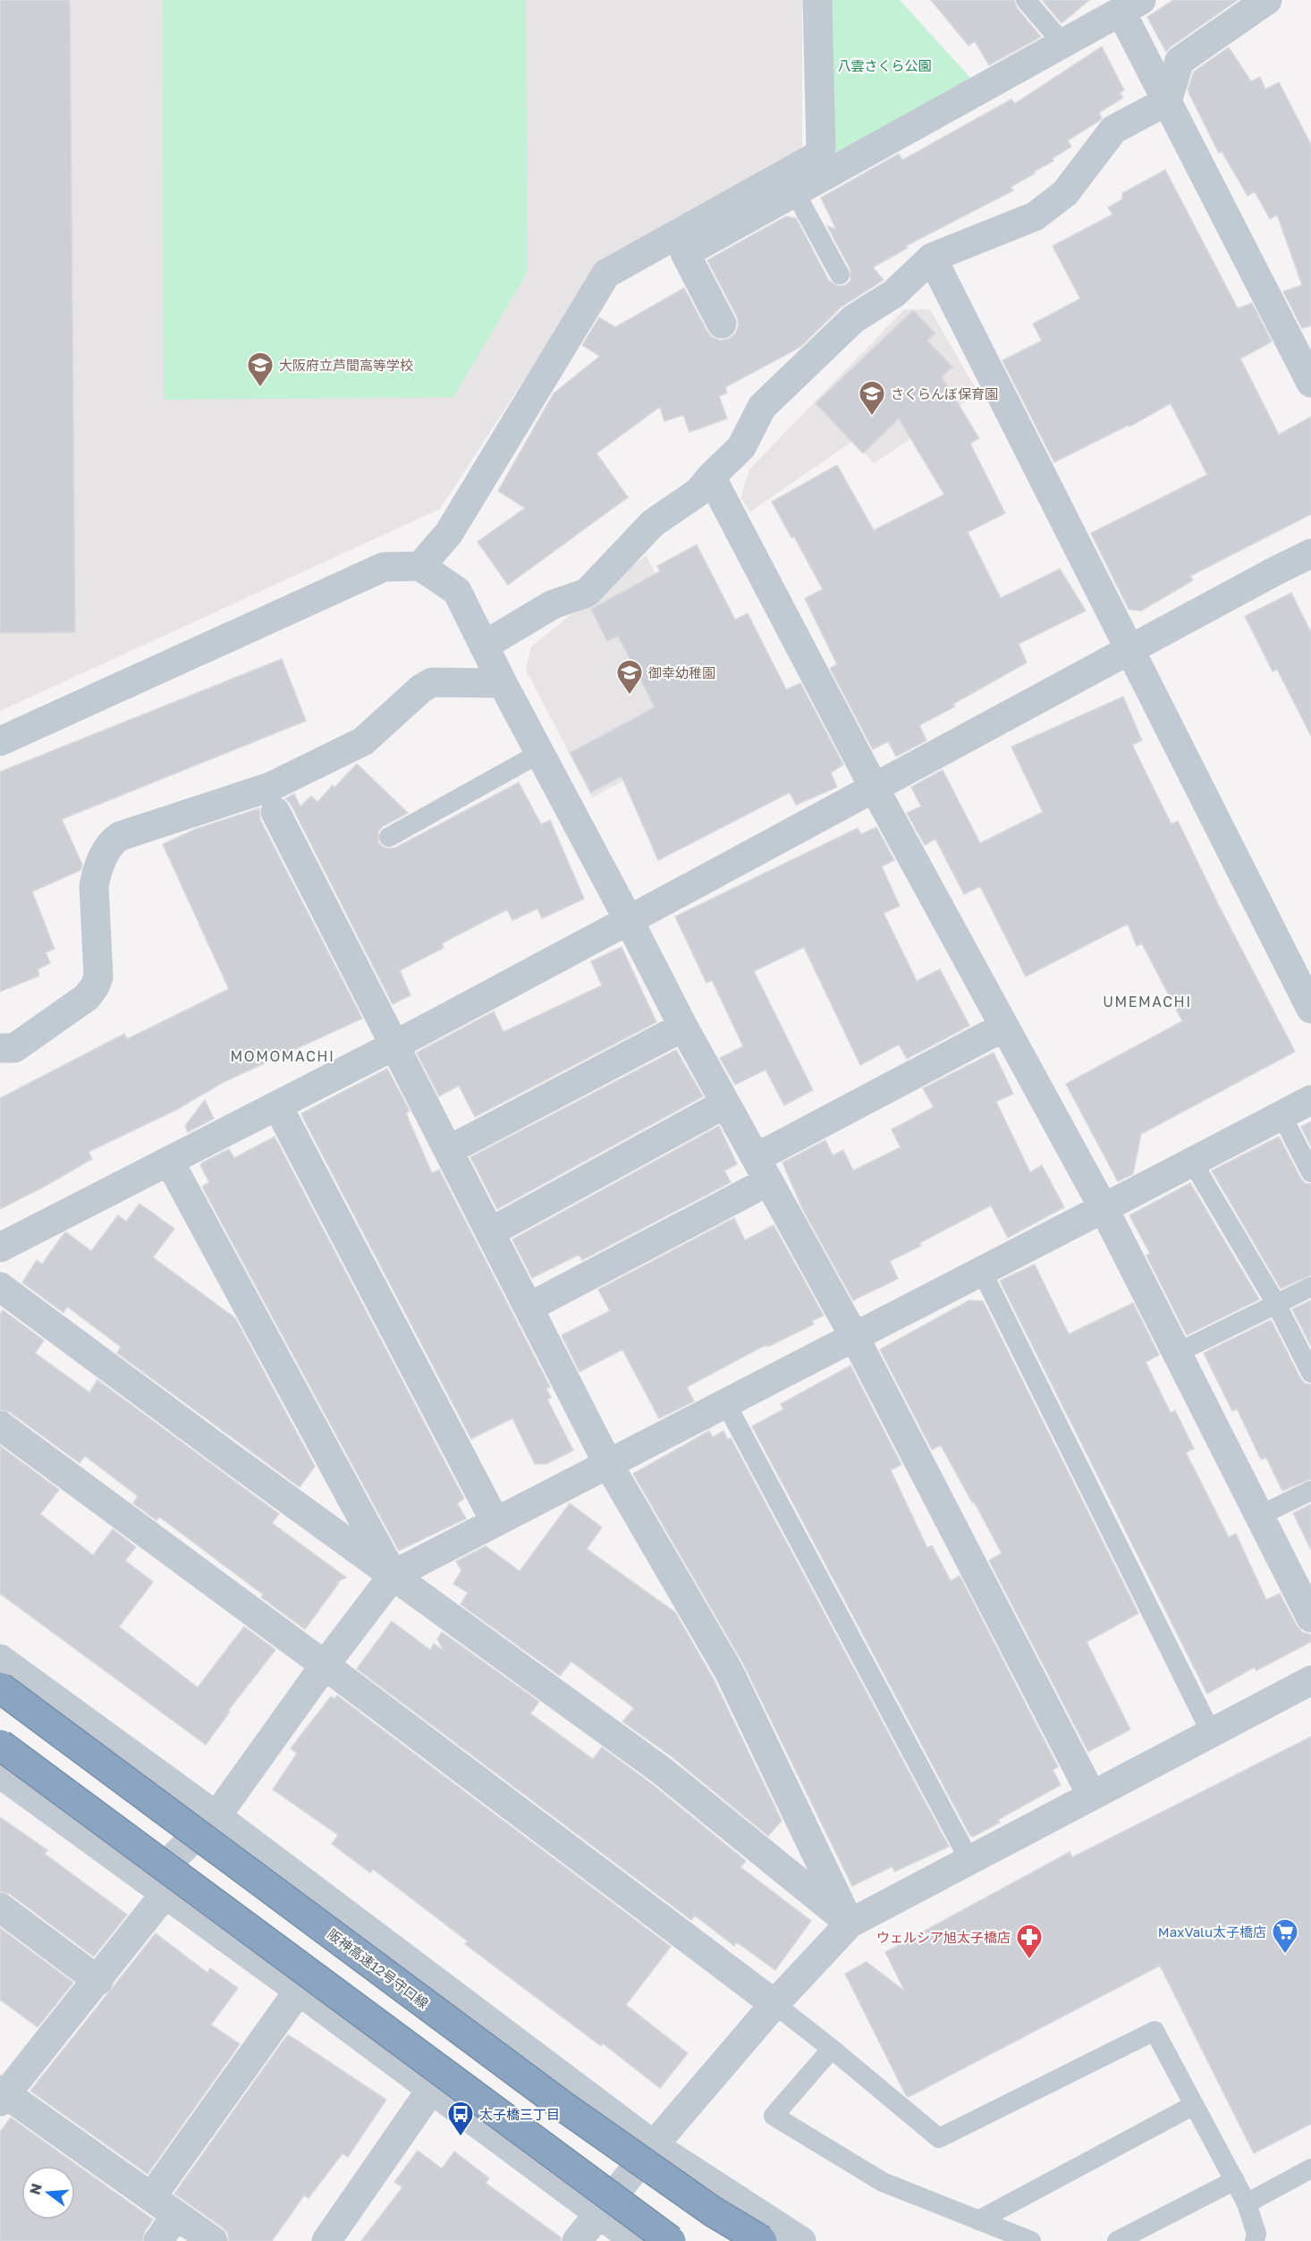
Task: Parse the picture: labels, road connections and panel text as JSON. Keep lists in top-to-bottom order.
{
  "streets": {
    "highway": ["阪神高速12号守口線"]
  },
  "districts": ["UMEMACHI", "MOMOMACHI"],
  "parks": ["八雲さくら公園"],
  "places": {
    "school or university": ["大阪府立芦間高等学校", "さくらんぼ保育園", "御幸幼稚園"],
    "supermarket": ["MaxValu太子橋店"],
    "pharmacy": ["ウェルシア旭太子橋店"],
    "bus stop": ["太子橋三丁目"]
  },
  "north": "left"
}
